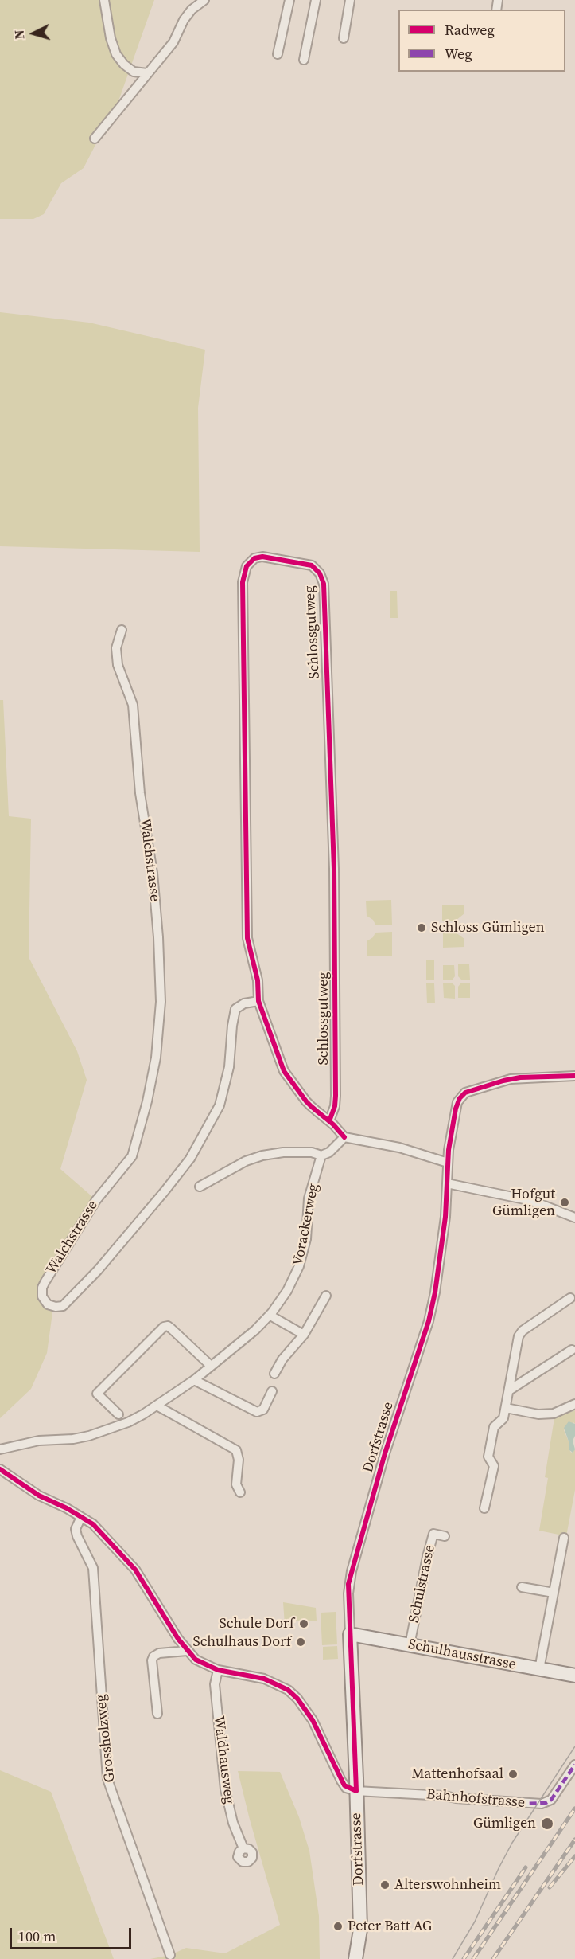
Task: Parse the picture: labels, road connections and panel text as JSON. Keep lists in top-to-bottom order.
{
  "streets": {
    "street": [
      "Schlossgutweg",
      "Walchstrasse",
      "Vorackerweg",
      "Dorfstrasse",
      "Schulstrasse",
      "Schulhausstrasse",
      "Grossholzweg",
      "Waldhausweg",
      "Bahnhofstrasse"
    ]
  },
  "crossings": [
    ["Schlossgutweg", "Walchstrasse"],
    ["Dorfstrasse", "Schulhausstrasse"],
    ["Dorfstrasse", "Bahnhofstrasse"],
    ["Schulstrasse", "Schulhausstrasse"]
  ],
  "places": [
    "Schloss Gümligen",
    "Hofgut Gümligen",
    "Schule Dorf",
    "Schulhaus Dorf",
    "Mattenhofsaal",
    "Gümligen",
    "Alterswohnheim",
    "Peter Batt AG"
  ],
  "legend": ["Radweg", "Weg"],
  "scale_bar": "100 m",
  "north": "left"
}
